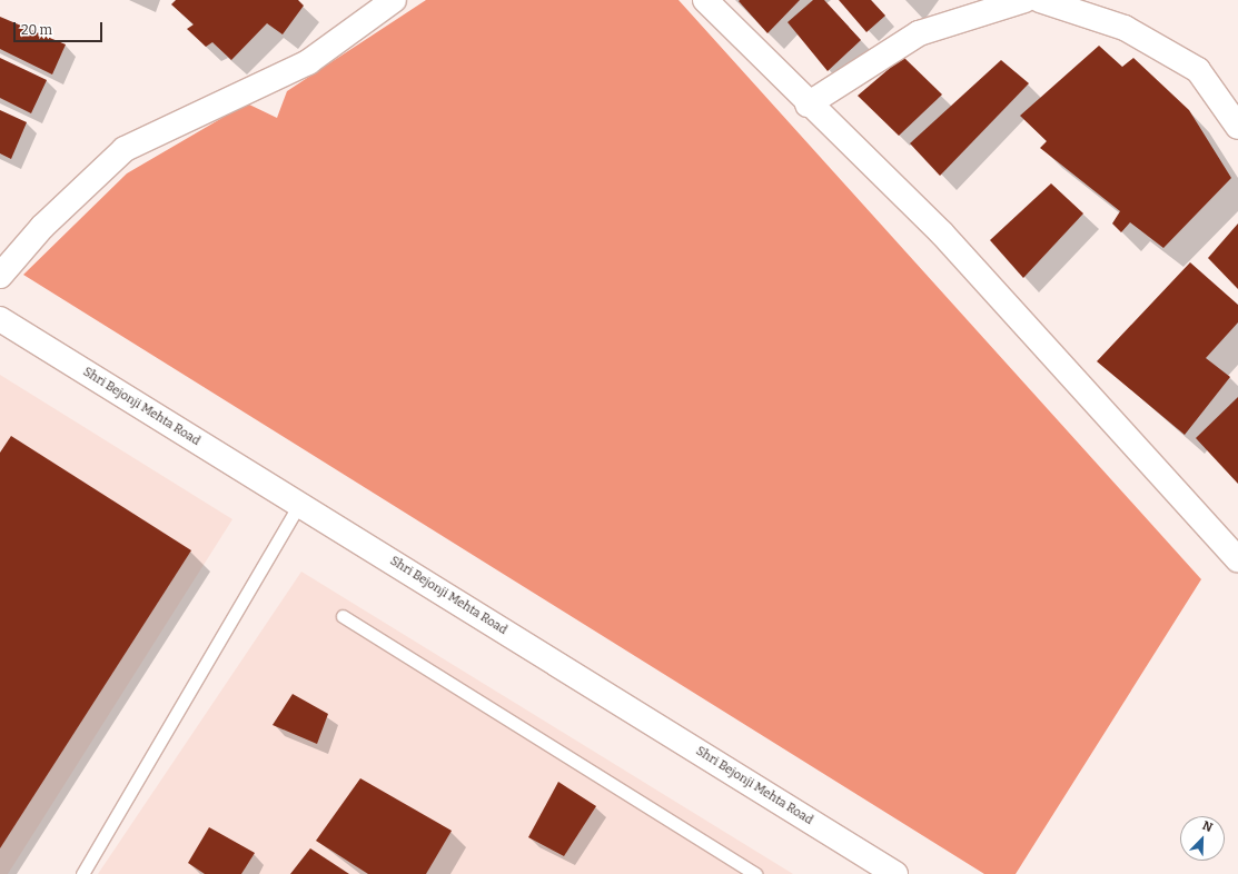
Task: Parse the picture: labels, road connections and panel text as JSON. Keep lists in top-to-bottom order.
{
  "streets": {
    "street": ["Shri Bejonji Mehta Road"]
  },
  "scale_bar": "20 m",
  "north": "top right"
}
